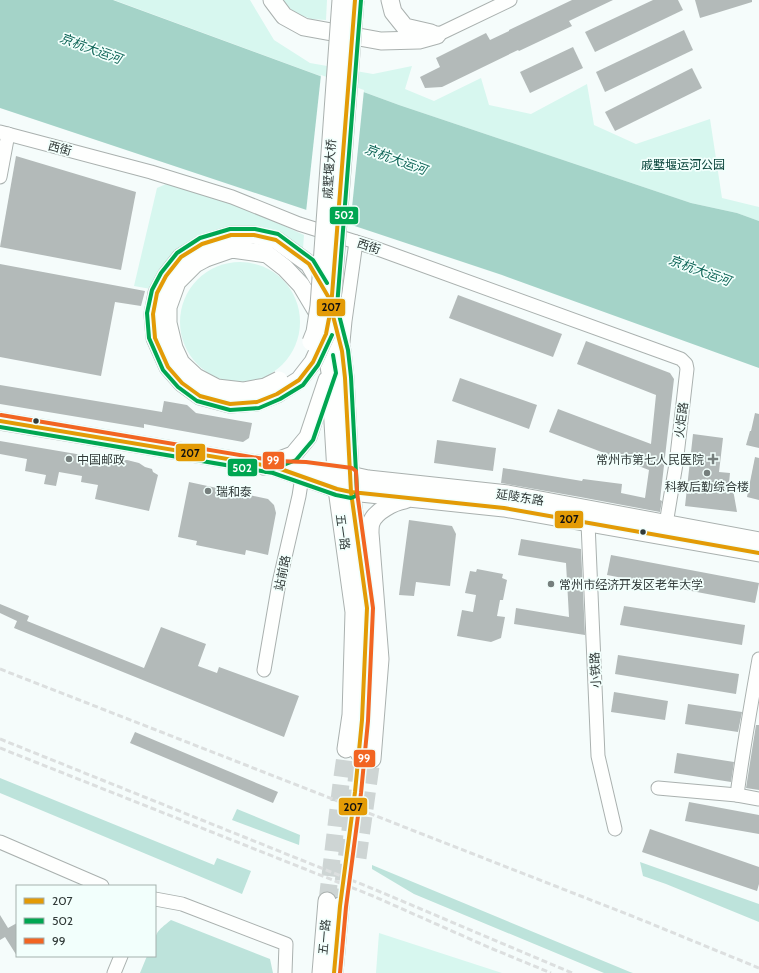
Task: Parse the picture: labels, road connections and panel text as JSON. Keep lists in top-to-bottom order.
{
  "streets": {
    "main road": ["戚墅堰大桥", "延陵东路", "五一路"],
    "street": [
      "西街",
      "火炬路",
      "站前路",
      "小铁路"
    ]
  },
  "crossings": [
    ["西街", "火炬路"],
    ["戚墅堰大桥", "五一路"],
    ["火炬路", "延陵东路"],
    ["延陵东路", "五一路"],
    ["延陵东路", "站前路"],
    ["延陵东路", "小铁路"]
  ],
  "water": ["京杭大运河"],
  "parks": ["戚墅堰运河公园"],
  "places": {
    "other": [
      "中国邮政",
      "科教后勤综合楼",
      "瑞和泰",
      "常州市经济开发区老年大学"
    ],
    "health": ["常州市第七人民医院"]
  },
  "lines": ["transit line 207", "transit line 502", "transit line 99"],
  "legend": ["207", "502", "99"]
}
